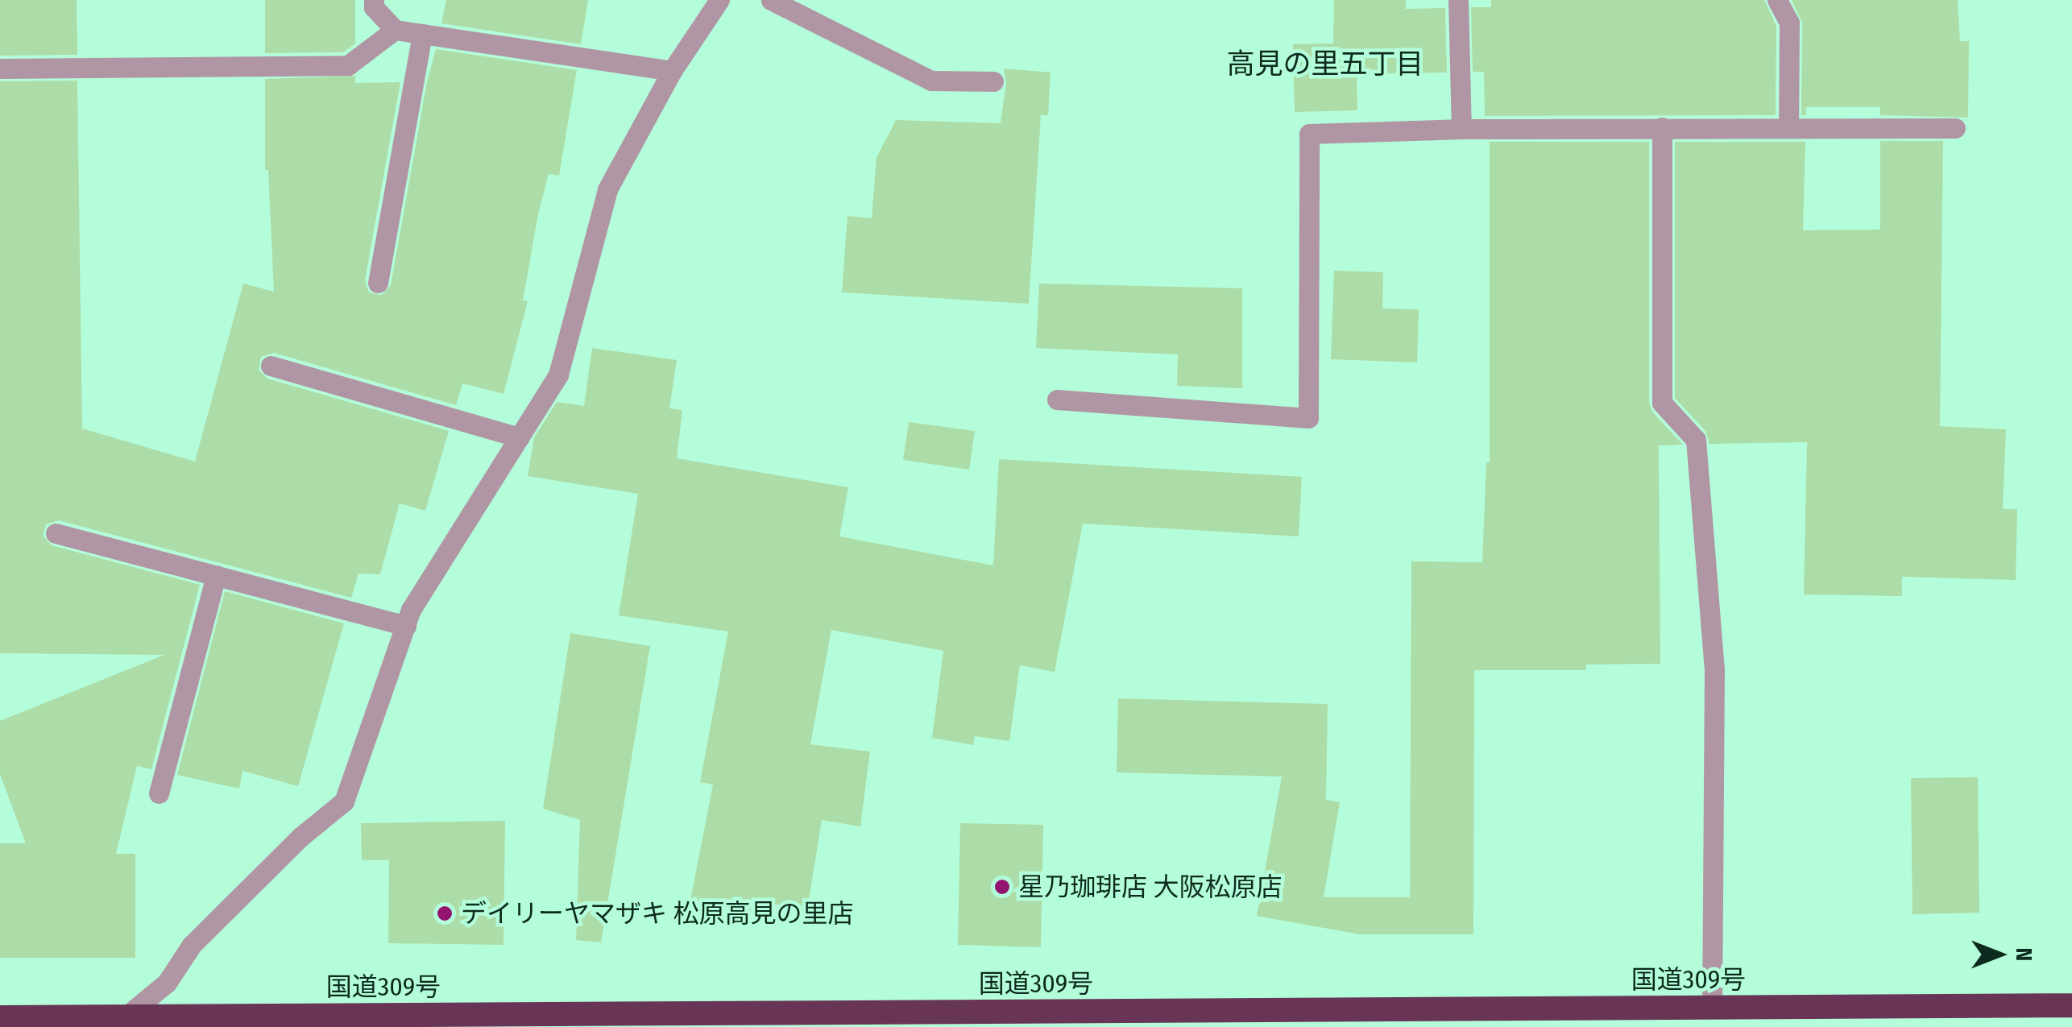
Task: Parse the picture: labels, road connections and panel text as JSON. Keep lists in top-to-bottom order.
{
  "streets": {
    "highway": ["国道309号"]
  },
  "districts": ["高見の里五丁目"],
  "places": ["星乃珈琲店 大阪松原店", "デイリーヤマザキ 松原高見の里店"],
  "north": "right"
}
